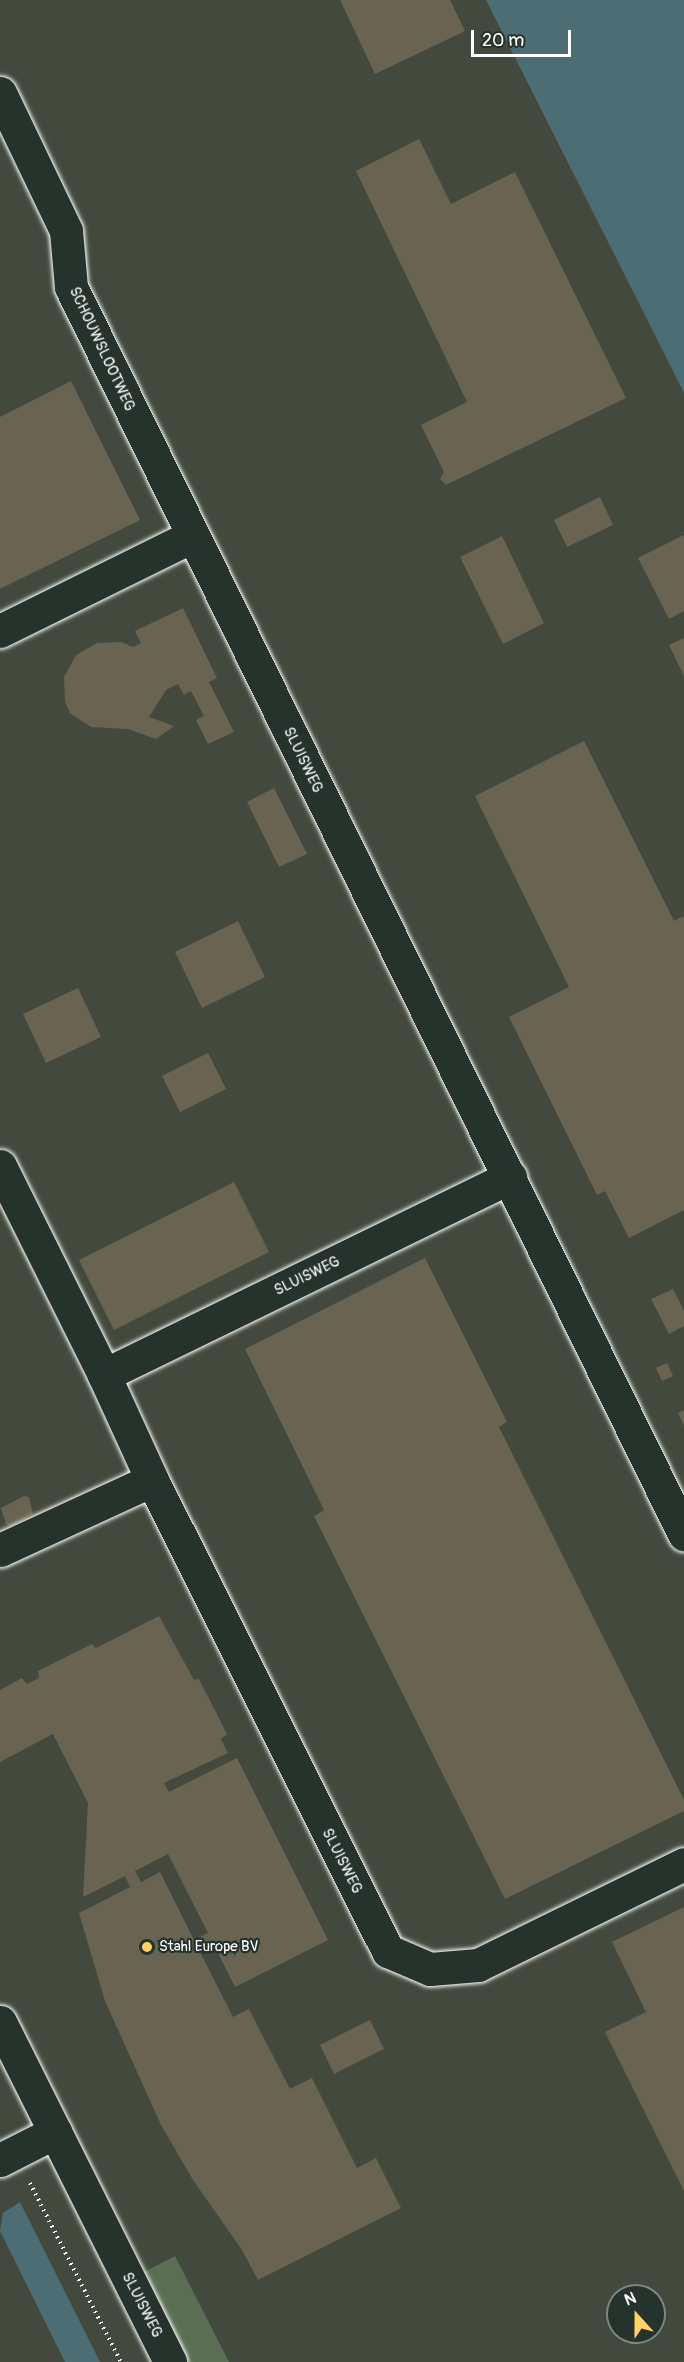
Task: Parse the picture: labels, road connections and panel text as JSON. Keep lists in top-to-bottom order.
{
  "streets": {
    "street": ["SCHOUWSLOOTWEG", "SLUISWEG"]
  },
  "crossings": [
    ["SCHOUWSLOOTWEG", "SLUISWEG"]
  ],
  "places": ["Stahl Europe BV"],
  "scale_bar": "20 m",
  "north": "top"
}
